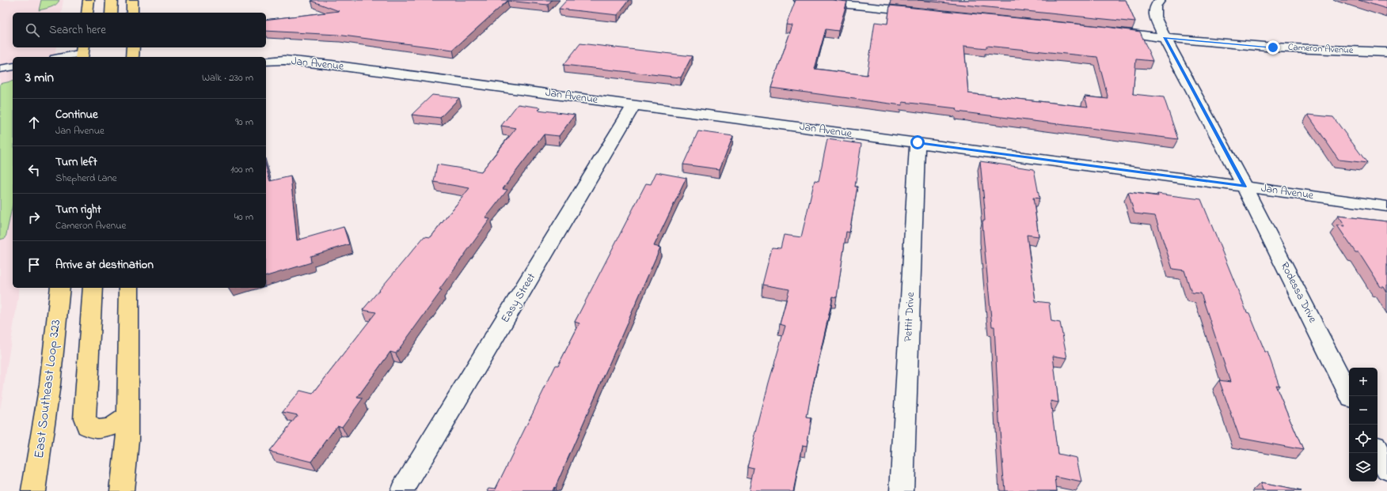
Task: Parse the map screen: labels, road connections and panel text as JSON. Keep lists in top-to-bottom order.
{
  "streets": {
    "highway": ["East Southeast Loop 323"],
    "street": [
      "Cameron Avenue",
      "Jan Avenue",
      "Rodessa Drive",
      "Easy Street",
      "Pettit Drive"
    ]
  },
  "crossings": [
    ["Cameron Avenue", "Rodessa Drive"],
    ["Jan Avenue", "Rodessa Drive"],
    ["Jan Avenue", "Easy Street"],
    ["Jan Avenue", "Pettit Drive"]
  ],
  "page": {
    "search": "Search here",
    "heading": ["3 min", "Walk · 230 m"],
    "list": [
      ["Continue", "Jan Avenue", "90 m"],
      ["Turn left", "Shepherd Lane", "100 m"],
      ["Turn right", "Cameron Avenue", "40 m"],
      "Arrive at destination"
    ],
    "map_buttons": ["+", "−"]
  }
}
